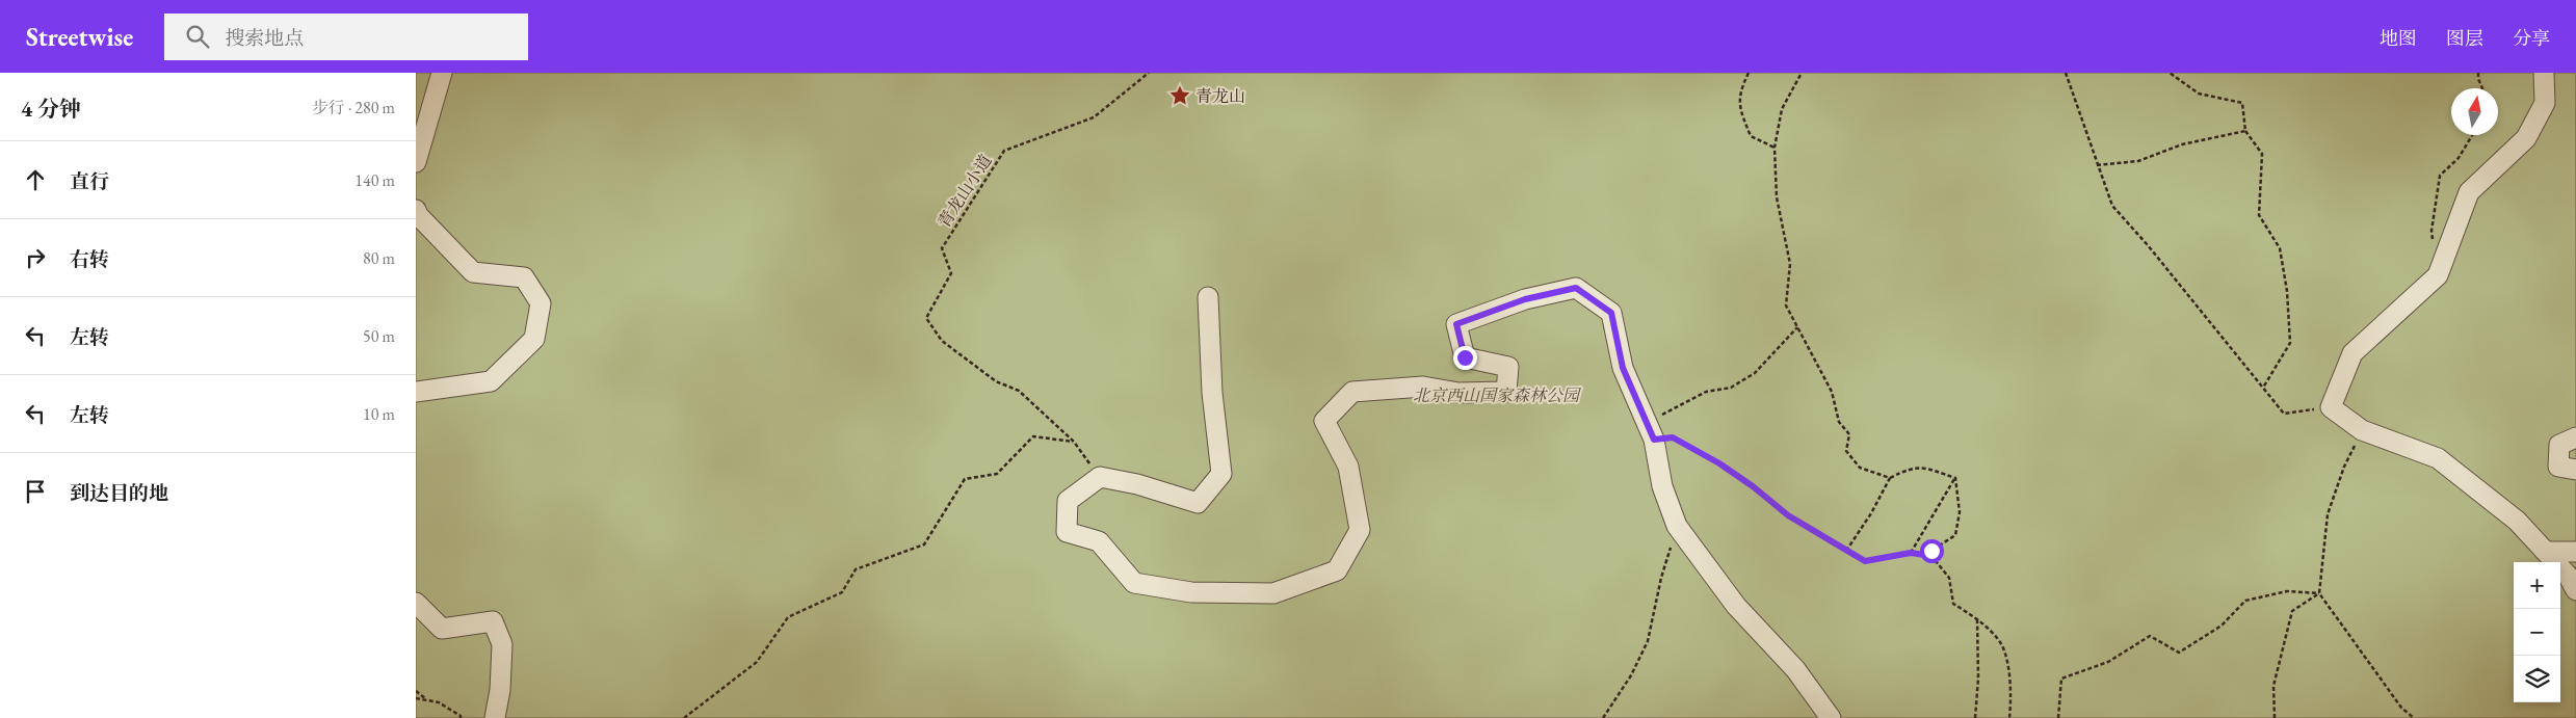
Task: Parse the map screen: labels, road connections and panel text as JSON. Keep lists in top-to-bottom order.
{
  "streets": {
    "path": ["青龙山小道"]
  },
  "parks": ["北京西山国家森林公园"],
  "places": {
    "place": ["青龙山"]
  },
  "north": "top",
  "page": {
    "header": "Streetwise",
    "search": "搜索地点",
    "nav": ["地图", "图层", "分享"],
    "heading": ["4 分钟", "步行 · 280 m"],
    "list": [
      ["直行", "140 m"],
      ["右转", "80 m"],
      ["左转", "50 m"],
      ["左转", "10 m"],
      "到达目的地"
    ],
    "map_buttons": ["+", "−"]
  }
}
